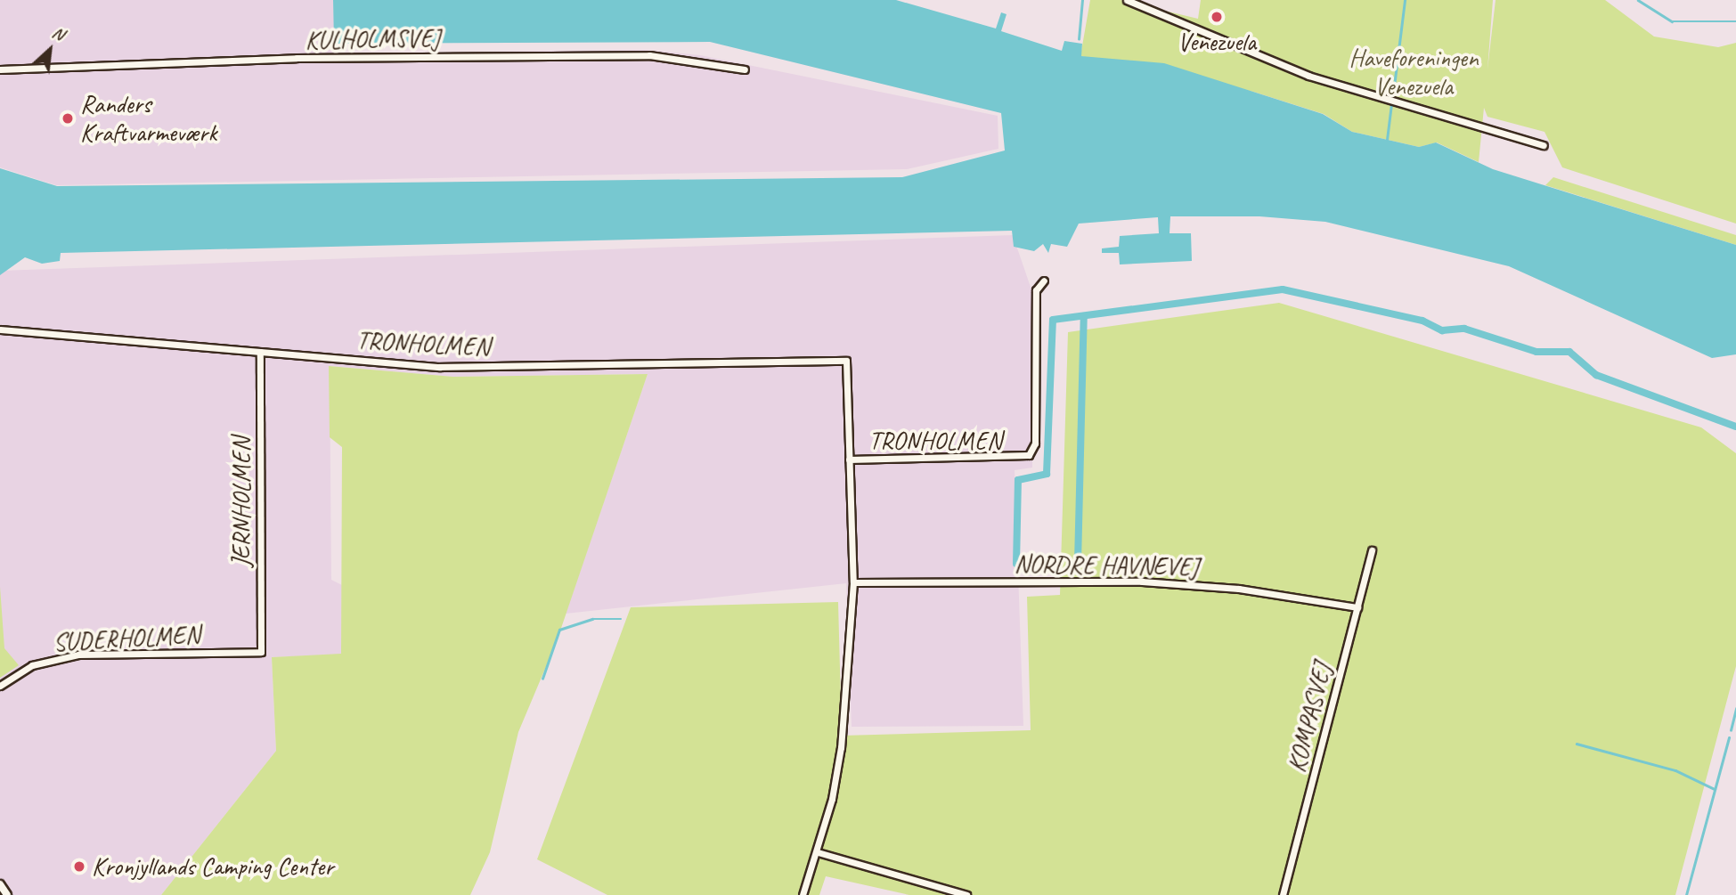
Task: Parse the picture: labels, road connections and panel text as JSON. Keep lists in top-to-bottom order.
{
  "streets": {
    "street": [
      "KULHOLMSVEJ",
      "TRONHOLMEN",
      "JERNHOLMEN",
      "NORDRE HAVNEVEJ",
      "SUDERHOLMEN",
      "KOMPASVEJ"
    ]
  },
  "crossings": [
    ["TRONHOLMEN", "JERNHOLMEN"],
    ["JERNHOLMEN", "SUDERHOLMEN"],
    ["NORDRE HAVNEVEJ", "KOMPASVEJ"]
  ],
  "parks": ["Haveforeningen Venezuela"],
  "places": ["Venezuela", "Randers Kraftvarmeværk", "Kronjyllands Camping Center"],
  "north": "top right"
}
